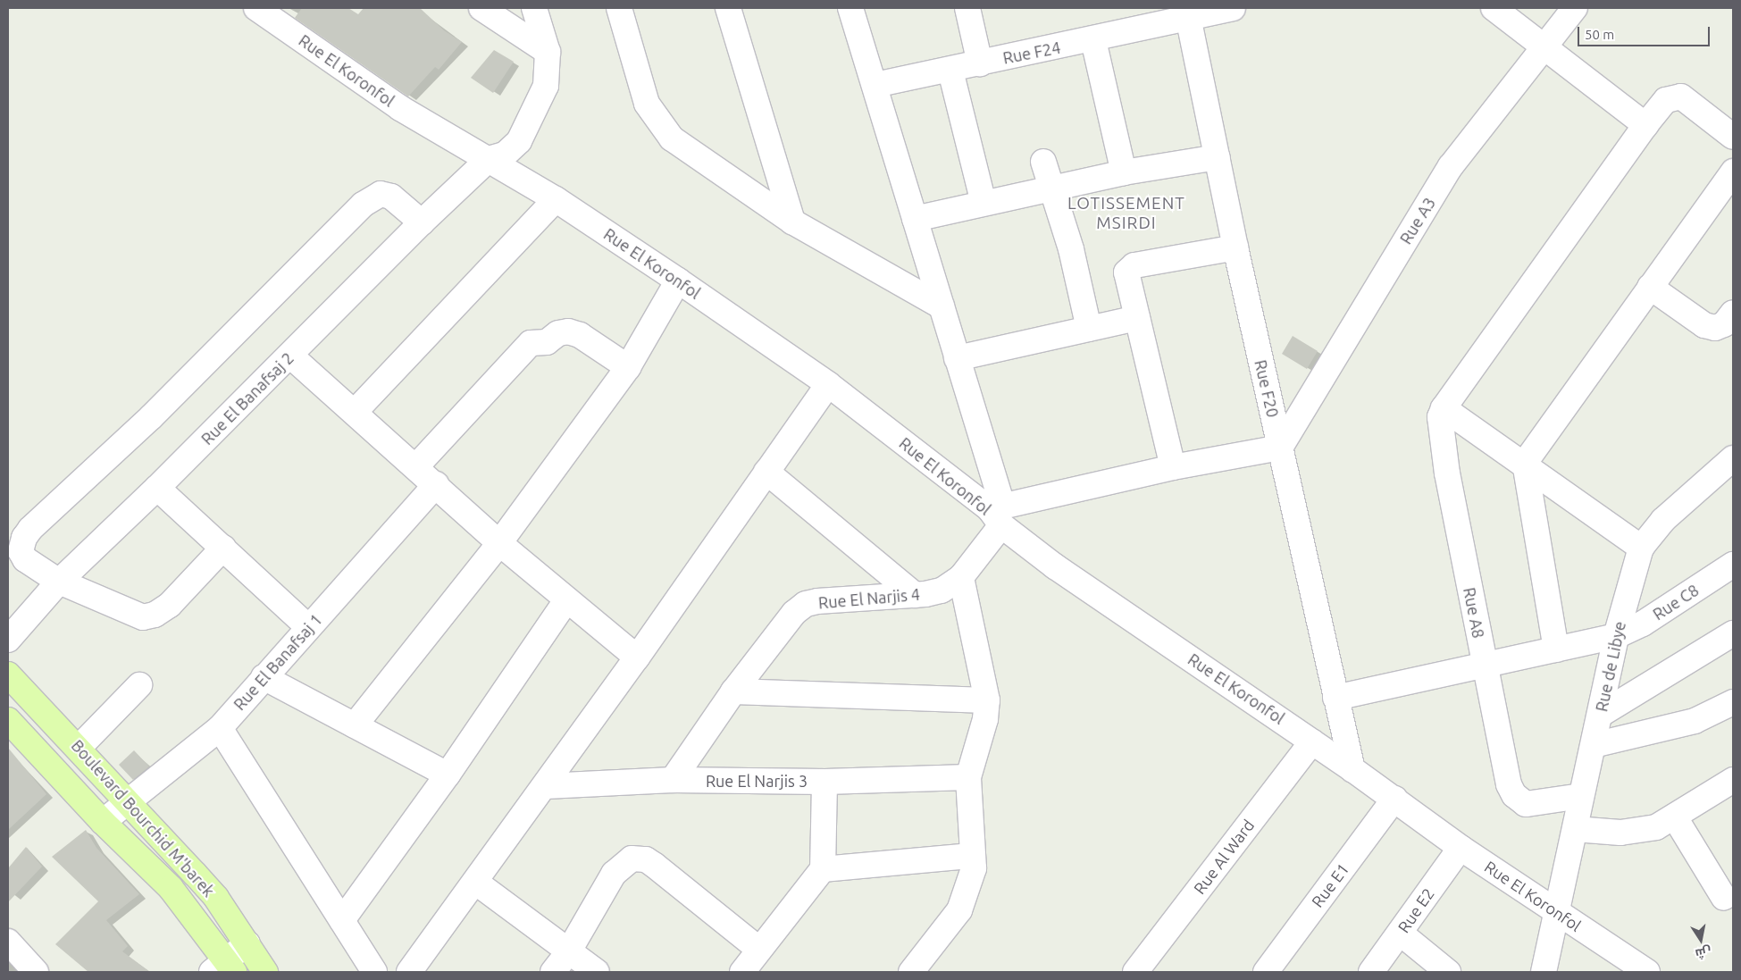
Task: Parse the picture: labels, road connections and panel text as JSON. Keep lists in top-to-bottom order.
{
  "streets": {
    "main road": ["Boulevard Bourchid M'barek"],
    "street": [
      "Rue F24",
      "Rue El Koronfol",
      "Rue A3",
      "Rue F20",
      "Rue El Banafsaj 2",
      "Rue El Narjis 4",
      "Rue C8",
      "Rue A8",
      "Rue El Banafsaj 1",
      "Rue de Libye",
      "Rue El Narjis 3",
      "Rue Al Ward",
      "Rue E1",
      "Rue E2"
    ]
  },
  "crossings": [
    ["Rue F24", "Rue F20"],
    ["Rue El Koronfol", "Rue F20"],
    ["Rue El Koronfol", "Rue El Banafsaj 2"],
    ["Rue El Koronfol", "Rue de Libye"],
    ["Rue El Koronfol", "Rue Al Ward"],
    ["Rue El Koronfol", "Rue E1"],
    ["Rue El Koronfol", "Rue E2"],
    ["Rue A3", "Rue F20"],
    ["Rue F20", "Rue C8"],
    ["Rue El Narjis 4", "Rue El Narjis 3"],
    ["Rue C8", "Rue A8"],
    ["Rue C8", "Rue de Libye"],
    ["Rue A8", "Rue de Libye"],
    ["Rue El Banafsaj 1", "Boulevard Bourchid M'barek"]
  ],
  "districts": ["LOTISSEMENT MSIRDI"],
  "scale_bar": "50 m",
  "north": "bottom"
}
